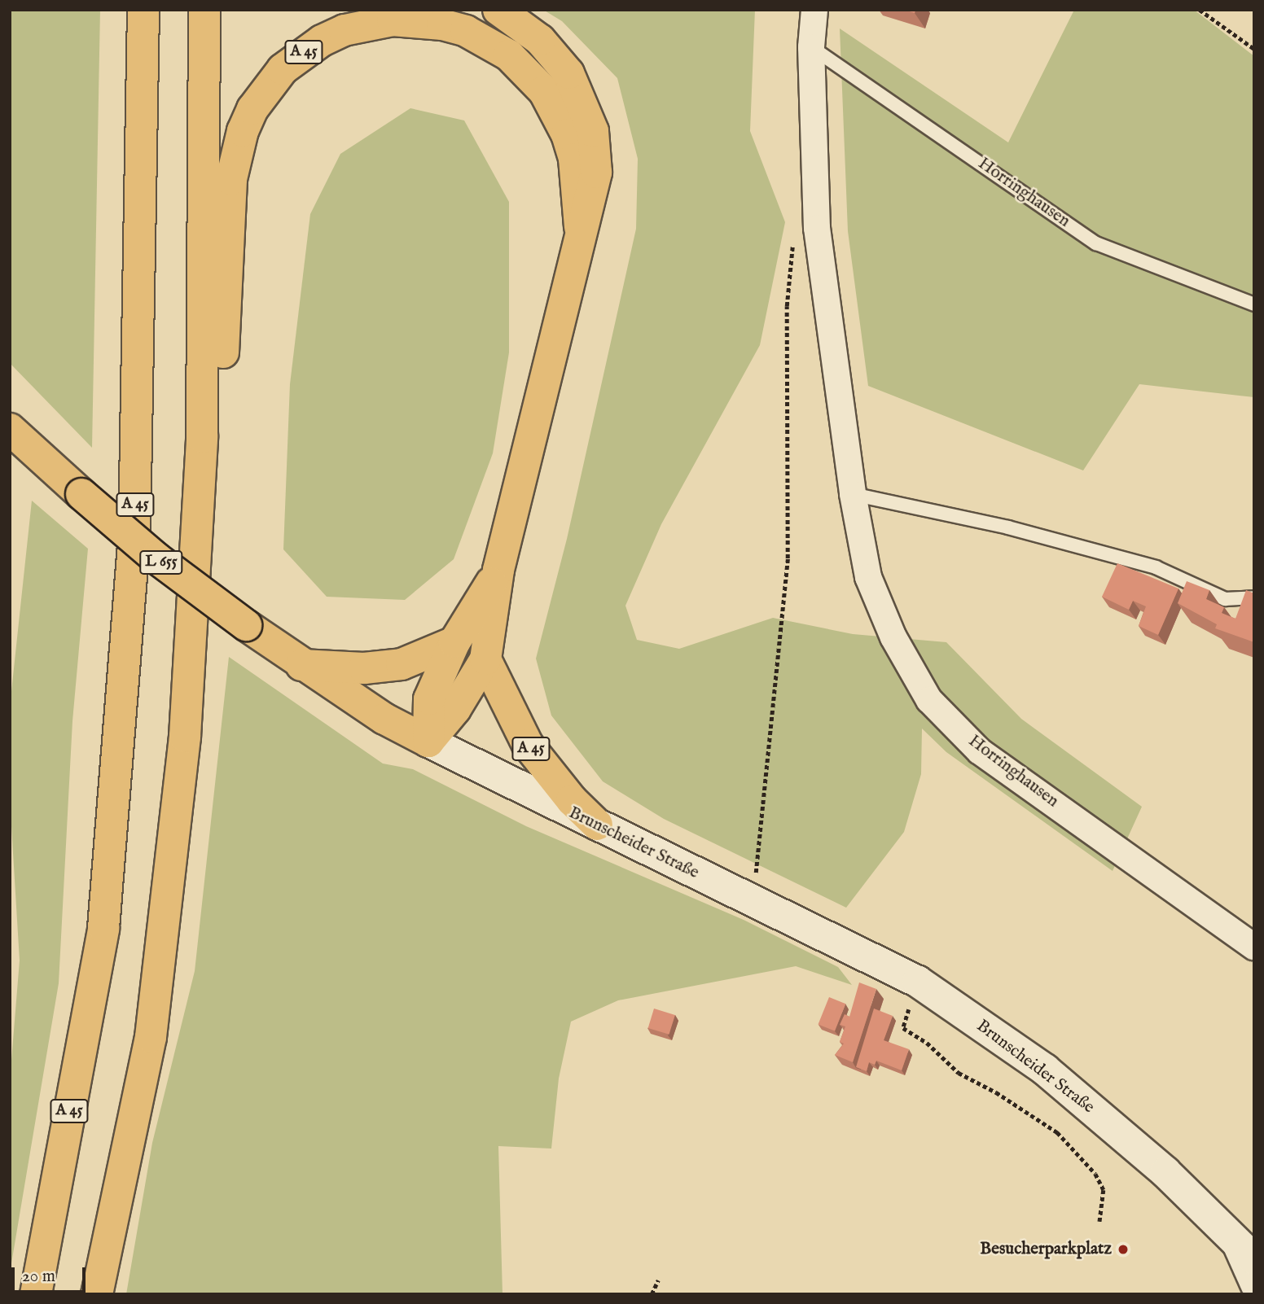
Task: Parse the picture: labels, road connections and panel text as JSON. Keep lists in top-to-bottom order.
{
  "streets": {
    "main road": ["A 45", "L 655", "Brunscheider Straße"],
    "street": ["Horringhausen"]
  },
  "crossings": [
    ["A 45", "Brunscheider Straße"]
  ],
  "places": ["Besucherparkplatz"],
  "scale_bar": "20 m"
}
